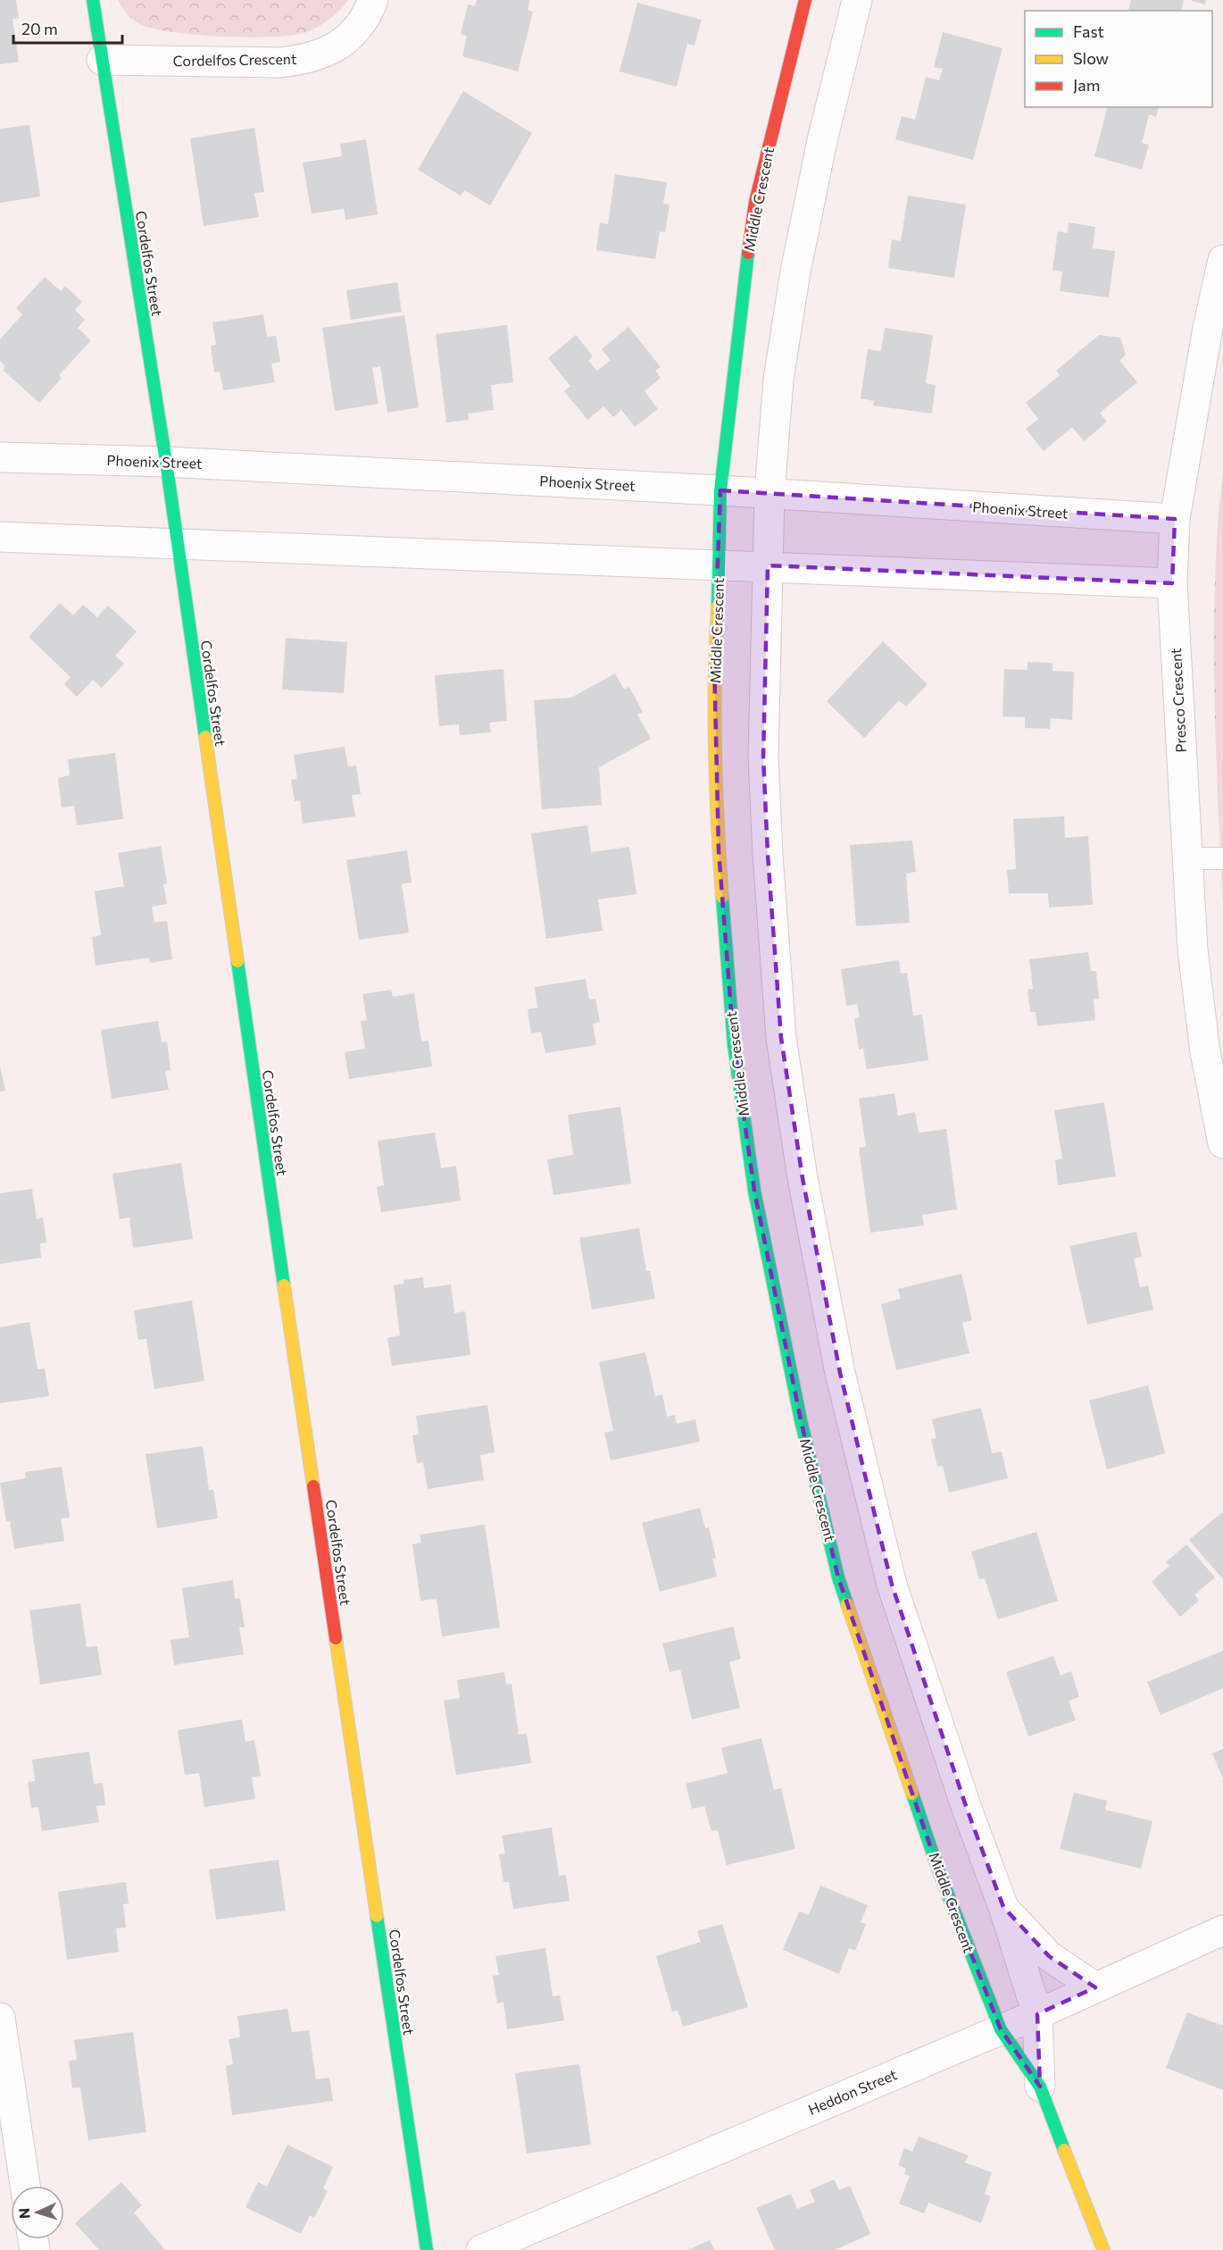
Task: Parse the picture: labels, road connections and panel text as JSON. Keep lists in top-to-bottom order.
{
  "streets": {
    "street": [
      "Cordelfos Crescent",
      "Middle Crescent",
      "Cordelfos Street",
      "Phoenix Street",
      "Presco Crescent",
      "Heddon Street"
    ]
  },
  "crossings": [
    ["Cordelfos Crescent", "Cordelfos Street"],
    ["Middle Crescent", "Phoenix Street"],
    ["Middle Crescent", "Heddon Street"],
    ["Cordelfos Street", "Phoenix Street"],
    ["Phoenix Street", "Presco Crescent"]
  ],
  "legend": ["Fast", "Slow", "Jam"],
  "scale_bar": "20 m",
  "north": "left"
}
